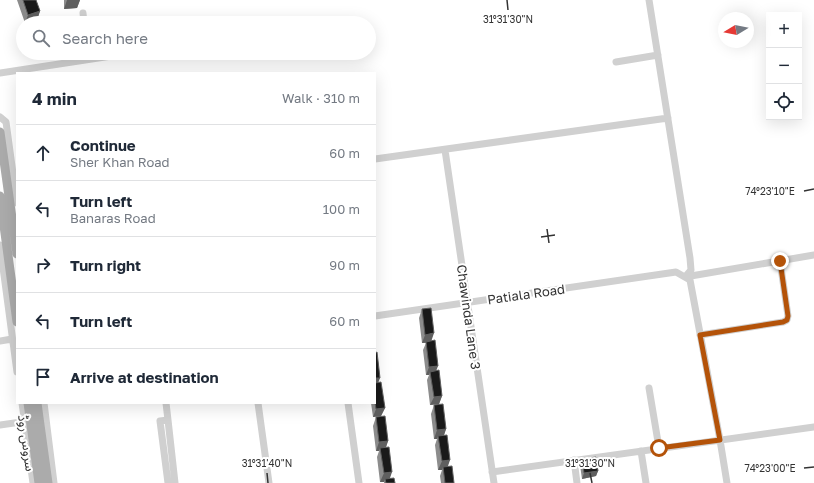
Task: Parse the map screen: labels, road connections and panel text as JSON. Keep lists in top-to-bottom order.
{
  "streets": {
    "street": ["Patiala Road", "Chawinda Lane 3", "سروس روڈ"]
  },
  "crossings": [
    ["Patiala Road", "Chawinda Lane 3"]
  ],
  "north": "left",
  "page": {
    "map_buttons": ["+", "−"],
    "search": "Search here",
    "heading": ["4 min", "Walk · 310 m"],
    "list": [
      ["Continue", "Sher Khan Road", "60 m"],
      ["Turn left", "Banaras Road", "100 m"],
      ["Turn right", "90 m"],
      ["Turn left", "60 m"],
      "Arrive at destination"
    ]
  },
  "coordinates": [
    "31°31'30\"N",
    "74°23'10\"E",
    "31°31'40\"N",
    "74°23'00\"E"
  ]
}
